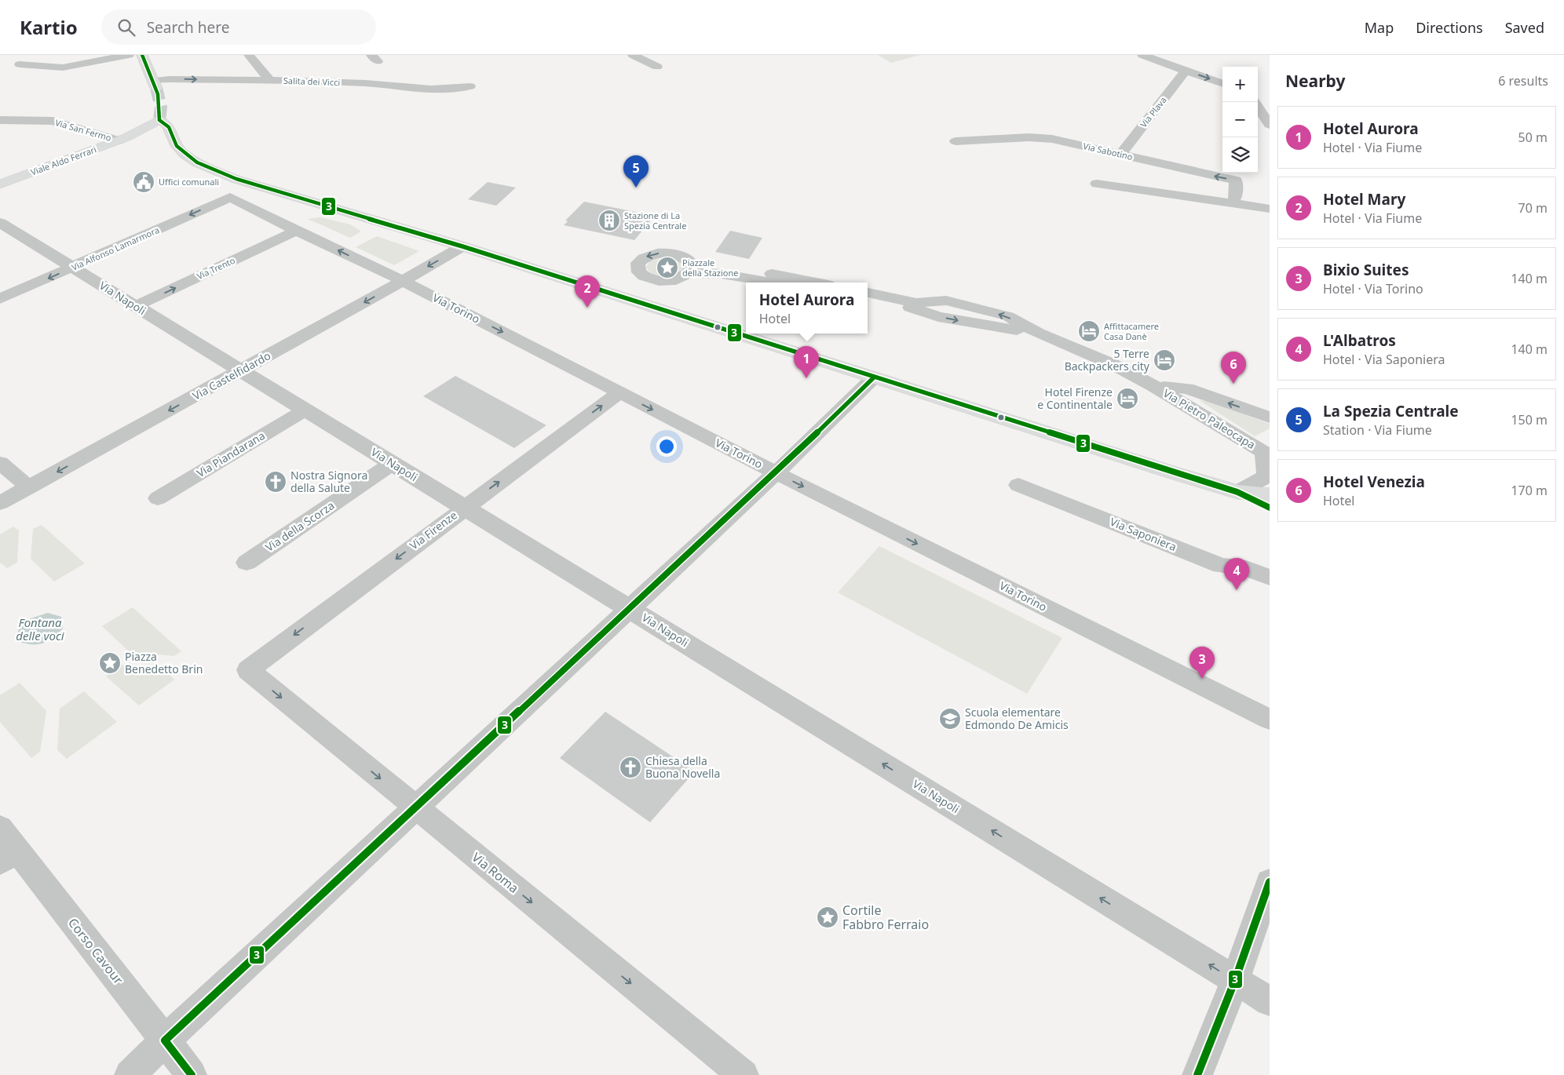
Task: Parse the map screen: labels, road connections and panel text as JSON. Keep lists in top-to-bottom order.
{
  "streets": {
    "street": [
      "Salita dei Vicci",
      "Via Plava",
      "Via San Fermo",
      "Via Sabotino",
      "Viale Aldo Ferrari",
      "Via Alfonso Lamarmora",
      "Via Trento",
      "Via Napoli",
      "Via Torino",
      "Via Castelfidardo",
      "Via Pietro Paleocapa",
      "Via Piandarana",
      "Via della Scorza",
      "Via Firenze",
      "Via Saponiera",
      "Via Roma",
      "Corso Cavour"
    ]
  },
  "crossings": [
    ["Via Plava", "Via Sabotino"],
    ["Via San Fermo", "Viale Aldo Ferrari"],
    ["Via Alfonso Lamarmora", "Via Napoli"],
    ["Via Alfonso Lamarmora", "Via Torino"],
    ["Via Trento", "Via Napoli"],
    ["Via Trento", "Via Torino"],
    ["Via Napoli", "Via Castelfidardo"],
    ["Via Napoli", "Via Piandarana"],
    ["Via Napoli", "Via della Scorza"],
    ["Via Napoli", "Via Firenze"],
    ["Via Torino", "Via Castelfidardo"],
    ["Via Torino", "Via Firenze"],
    ["Via Firenze", "Via Roma"]
  ],
  "one_way": [
    "Via Trento",
    "Via Napoli",
    "Via Castelfidardo",
    "Via Roma"
  ],
  "water": ["Fontana delle voci"],
  "places": {
    "public building": ["Uffici comunali"],
    "building": ["Stazione di La Spezia Centrale"],
    "place": ["Piazzale della Stazione", "Piazza Benedetto Brin", "Cortile Fabbro Ferraio"],
    "hotel": ["Affittacamere Casa Danè", "5 Terre Backpackers city", "Hotel Firenze e Continentale"],
    "church": ["Nostra Signora della Salute", "Chiesa della Buona Novella"],
    "school or university": ["Scuola elementare Edmondo De Amicis"]
  },
  "lines": ["transit line 3"],
  "page": {
    "header": "Kartio",
    "search": "Search here",
    "nav": ["Map", "Directions", "Saved"],
    "heading": ["Nearby", "6 results"],
    "map_buttons": ["+", "−"],
    "list": [
      {
        "mark": "1",
        "name": "Hotel Aurora",
        "note": "Hotel · Via Fiume",
        "value": "50 m"
      },
      {
        "mark": "2",
        "name": "Hotel Mary",
        "note": "Hotel · Via Fiume",
        "value": "70 m"
      },
      {
        "mark": "3",
        "name": "Bixio Suites",
        "note": "Hotel · Via Torino",
        "value": "140 m"
      },
      {
        "mark": "4",
        "name": "L'Albatros",
        "note": "Hotel · Via Saponiera",
        "value": "140 m"
      },
      {
        "mark": "5",
        "name": "La Spezia Centrale",
        "note": "Station · Via Fiume",
        "value": "150 m"
      },
      {
        "mark": "6",
        "name": "Hotel Venezia",
        "note": "Hotel",
        "value": "170 m"
      }
    ],
    "pins": [
      "5",
      "2",
      "1",
      "6",
      "4",
      "3"
    ],
    "popup": ["Hotel Aurora", "Hotel"]
  }
}
